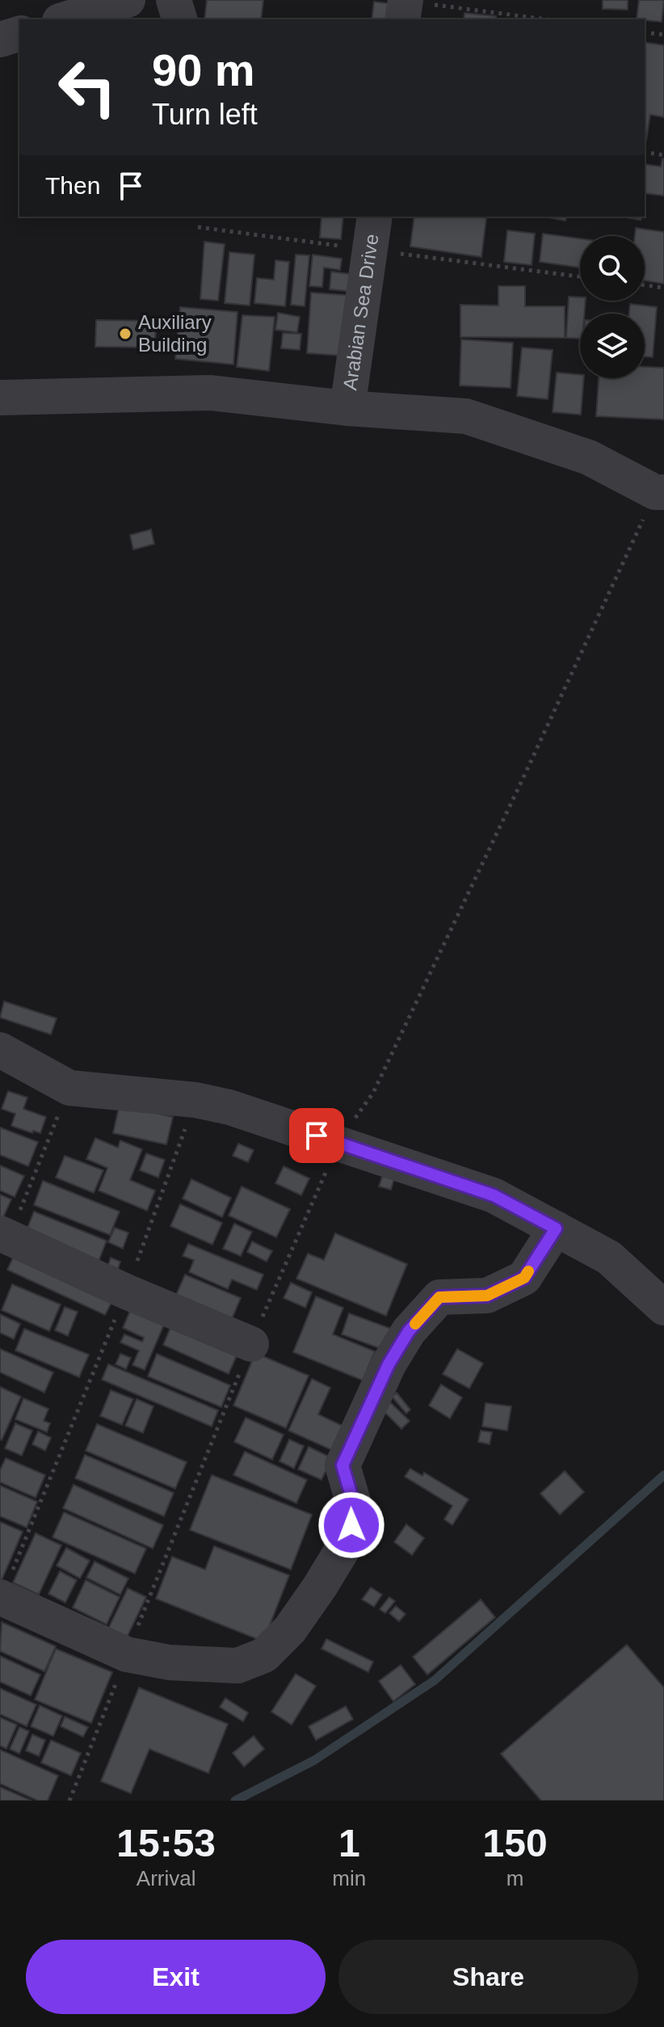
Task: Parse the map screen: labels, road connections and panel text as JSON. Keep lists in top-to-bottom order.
{
  "streets": {
    "street": ["Arabian Sea Drive"]
  },
  "places": ["Auxiliary Building"],
  "page": {
    "turn": ["90 m", "Turn left"],
    "then": "Then",
    "eta": [
      "15:53",
      "Arrival",
      "1",
      "min",
      "150",
      "m"
    ],
    "buttons": ["Exit", "Share"]
  }
}
